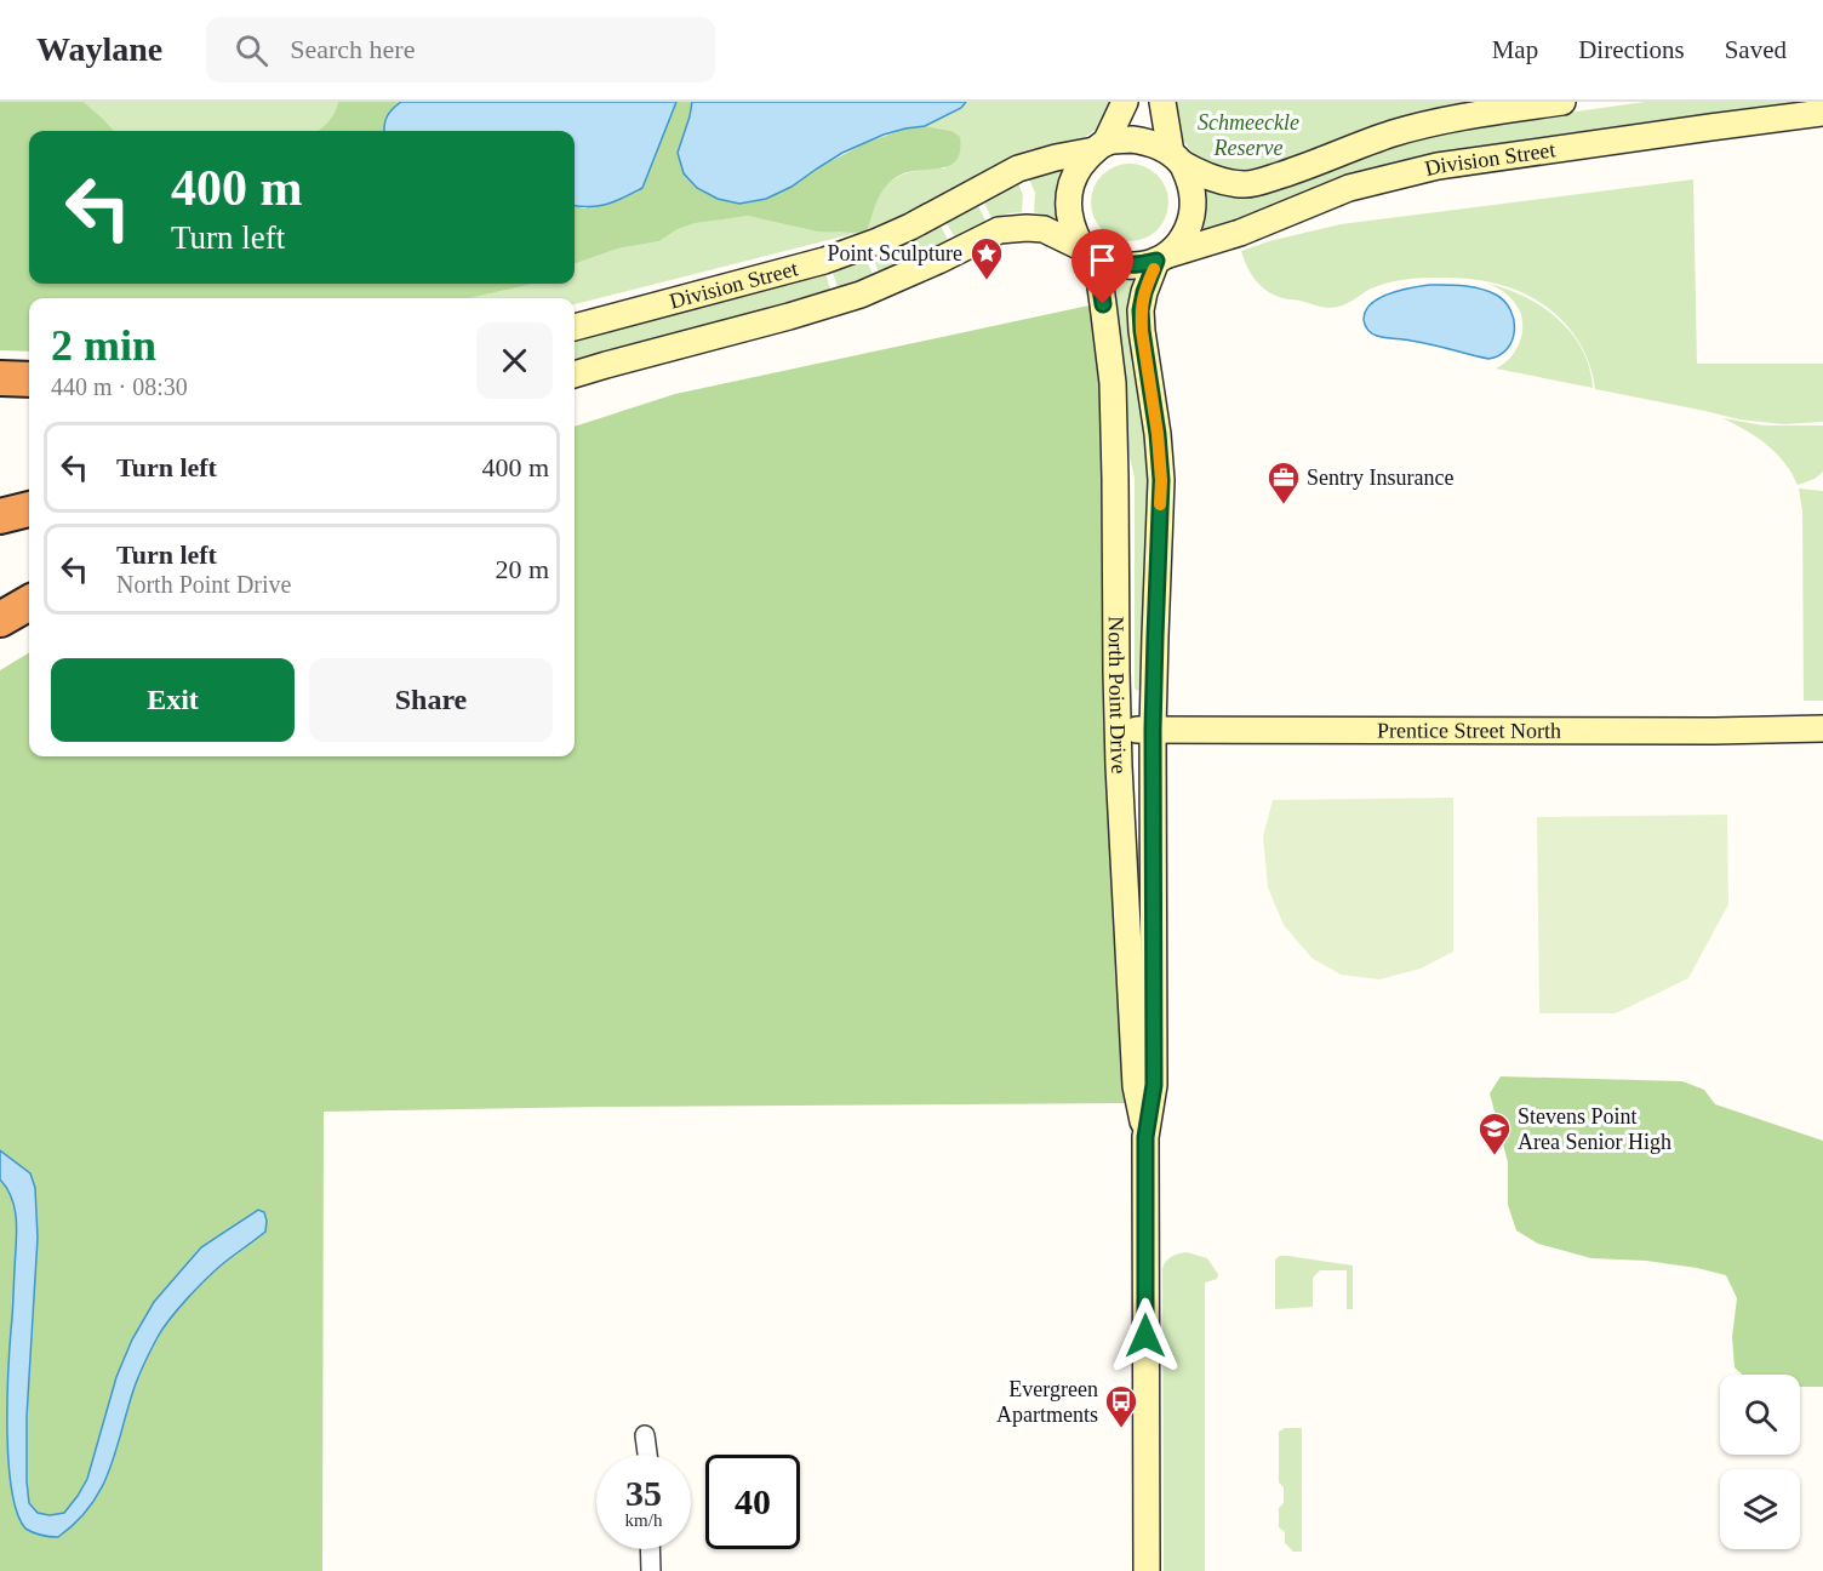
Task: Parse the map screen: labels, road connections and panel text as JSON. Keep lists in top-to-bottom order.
{
  "streets": {
    "street": ["Division Street", "North Point Drive", "Prentice Street North"]
  },
  "crossings": [
    ["Division Street", "North Point Drive"],
    ["North Point Drive", "Prentice Street North"]
  ],
  "parks": ["Schmeeckle Reserve"],
  "places": {
    "place": ["Point Sculpture"],
    "office": ["Sentry Insurance"],
    "school or university": ["Stevens Point Area Senior High"],
    "bus stop": ["Evergreen Apartments"]
  },
  "page": {
    "header": "Waylane",
    "search": "Search here",
    "nav": ["Map", "Directions", "Saved"],
    "turn": ["400 m", "Turn left"],
    "heading": ["2 min", "440 m · 08:30"],
    "list": [
      {
        "name": "Turn left",
        "value": "400 m"
      },
      {
        "name": "Turn left",
        "note": "North Point Drive",
        "value": "20 m"
      }
    ],
    "buttons": ["Exit", "Share"],
    "speed": "35 km/h",
    "limit": "40"
  }
}
